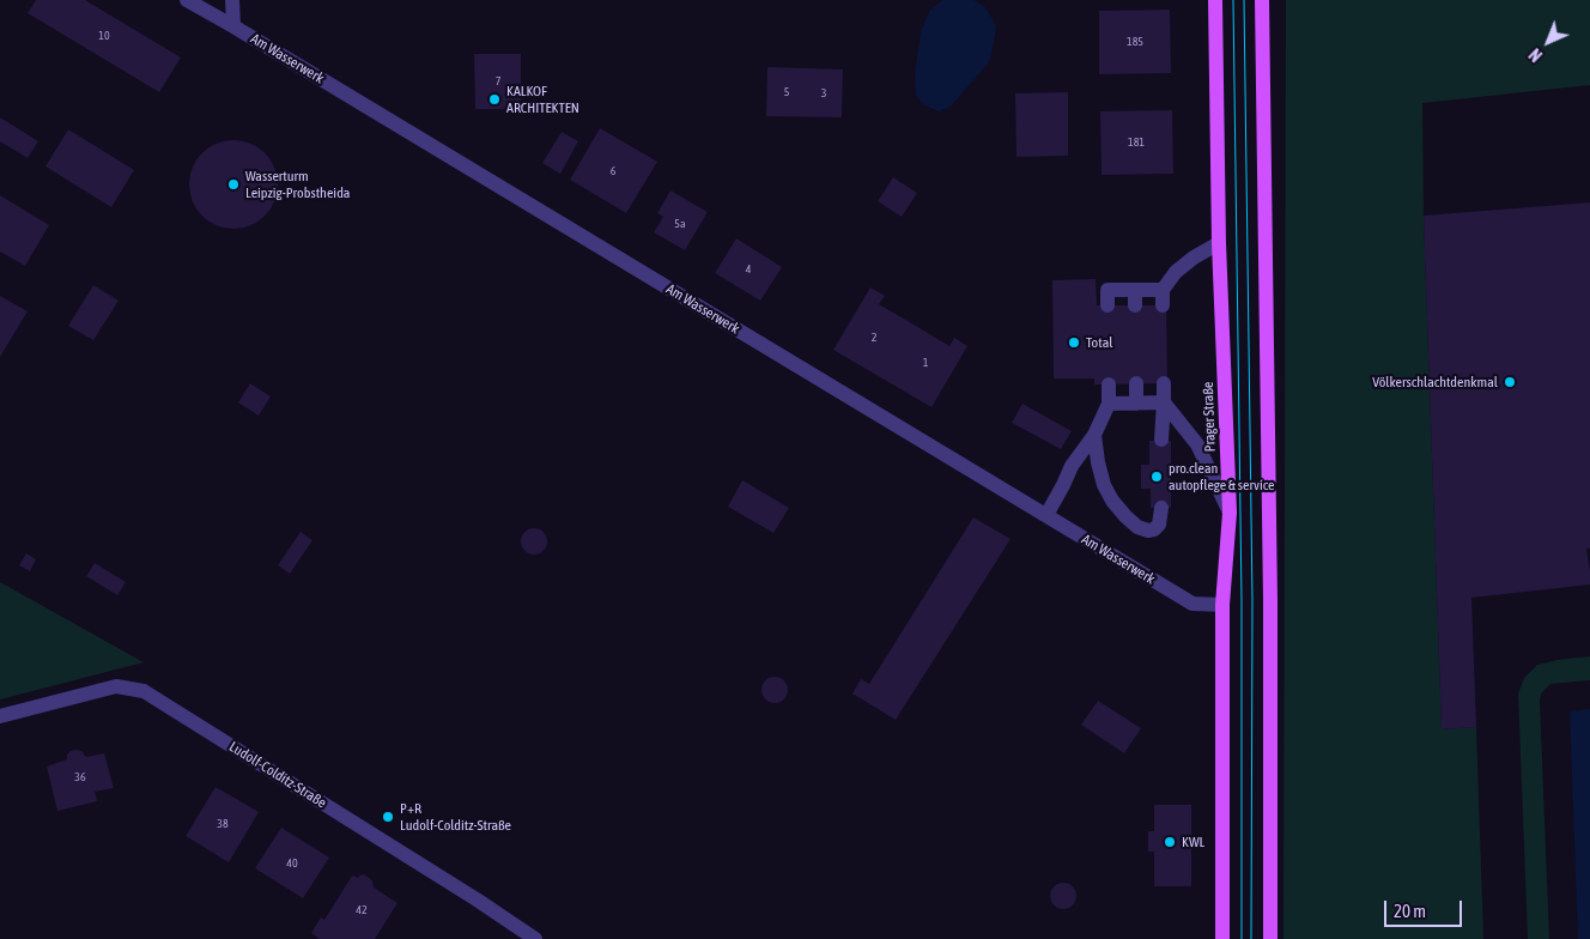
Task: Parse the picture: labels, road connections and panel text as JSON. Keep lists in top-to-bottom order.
{
  "streets": {
    "main road": ["Prager Straße"],
    "street": ["Am Wasserwerk", "Ludolf-Colditz-Straße"]
  },
  "crossings": [
    ["Am Wasserwerk", "Prager Straße"]
  ],
  "places": [
    "KALKOF ARCHITEKTEN",
    "Wasserturm Leipzig-Probstheida",
    "Total",
    "Völkerschlachtdenkmal",
    "pro.clean autopflege & service",
    "P+R Ludolf-Colditz-Straße",
    "KWL"
  ],
  "house_numbers": [
    "10",
    "185",
    "7",
    "5",
    "3",
    "181",
    "6",
    "5a",
    "4",
    "2",
    "1",
    "36",
    "38",
    "40",
    "42"
  ],
  "scale_bar": "20 m",
  "north": "bottom left"
}
